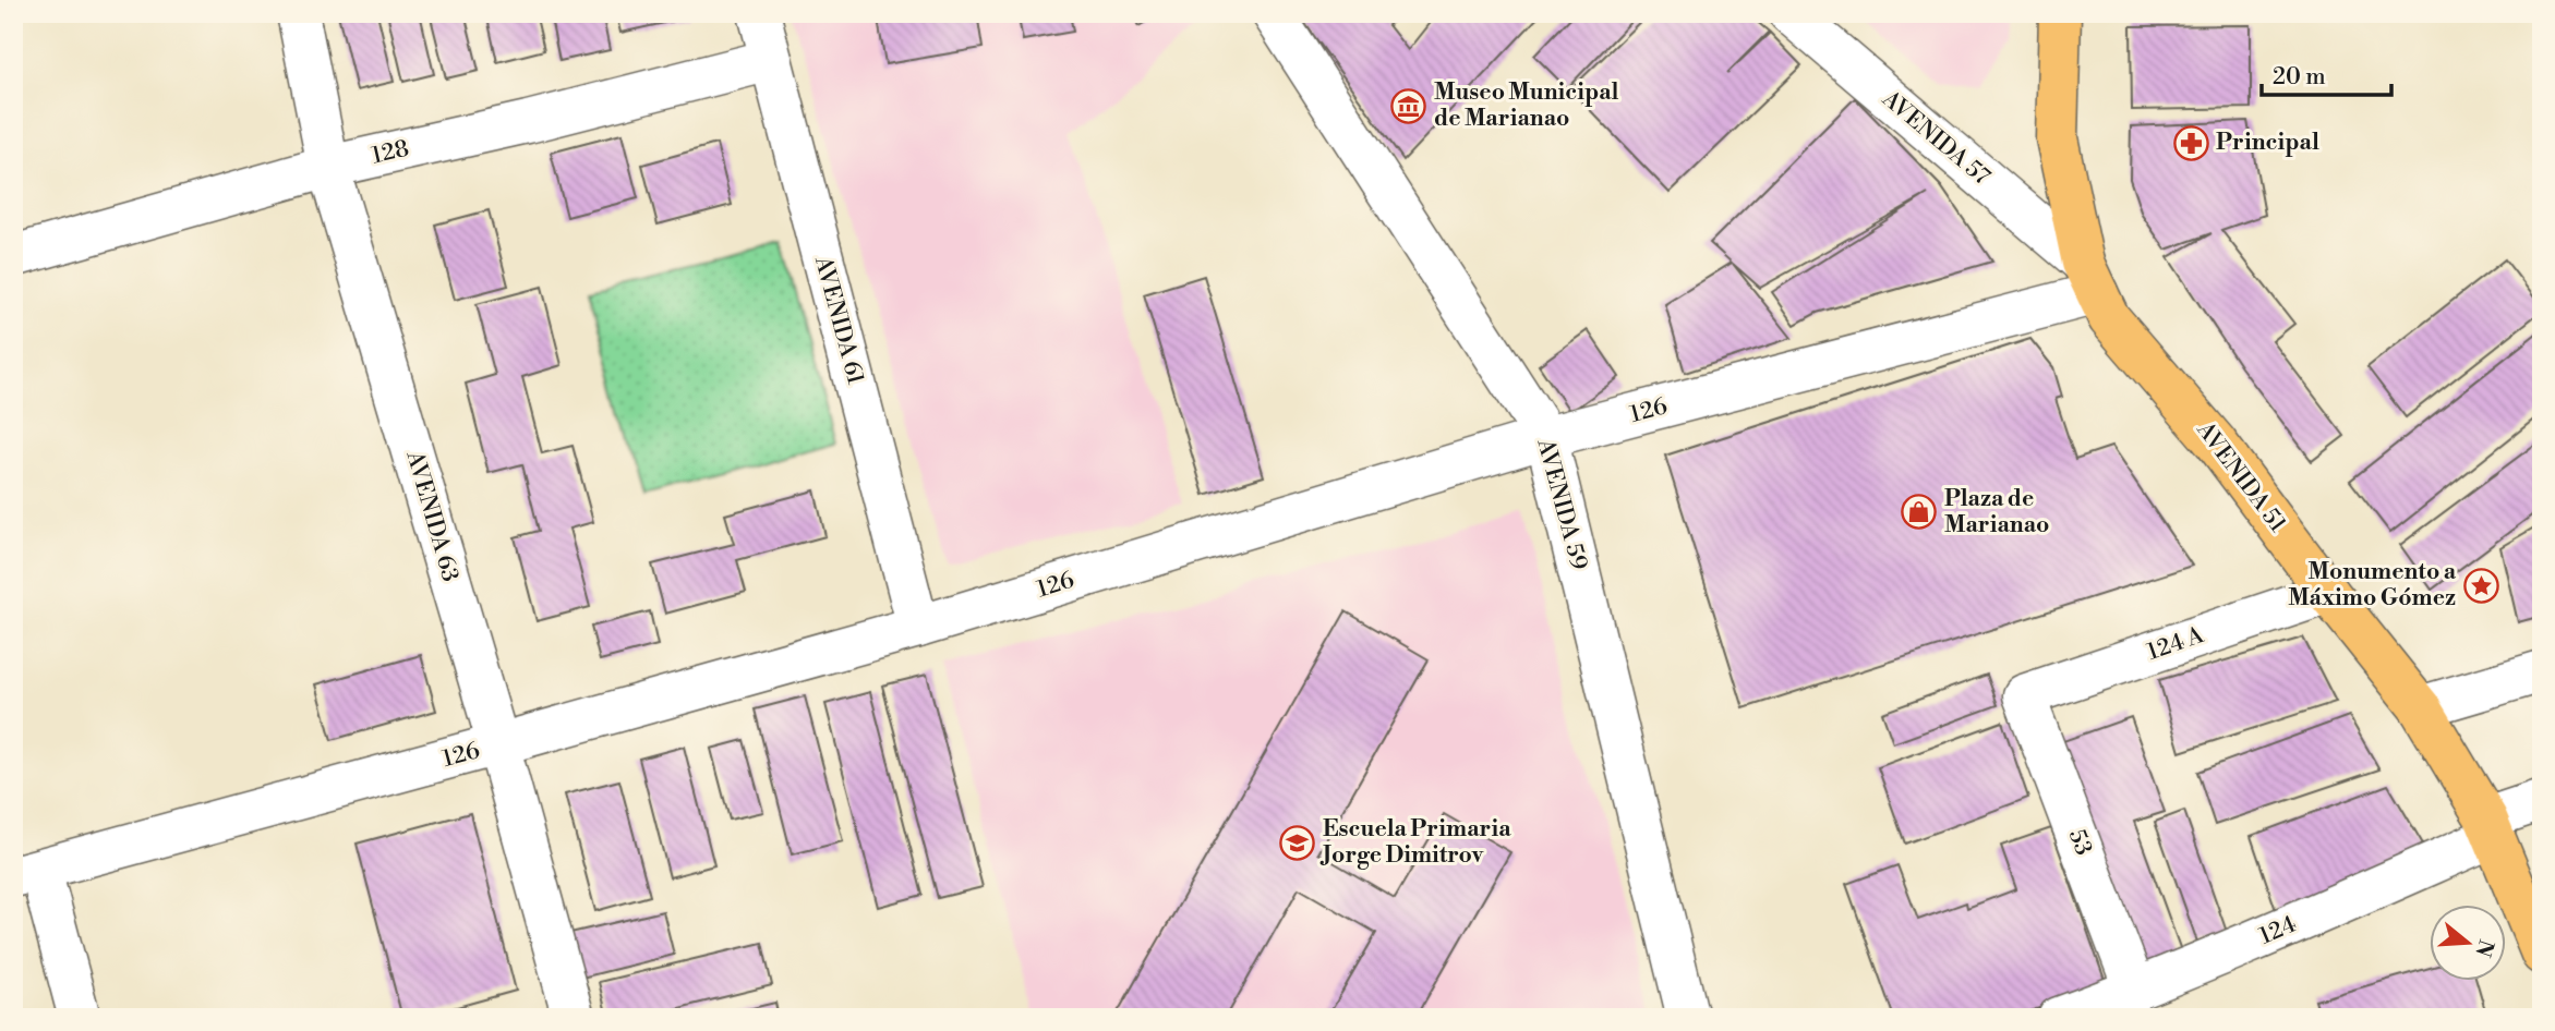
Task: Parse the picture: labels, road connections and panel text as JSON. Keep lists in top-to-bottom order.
{
  "streets": {
    "main road": ["AVENIDA 51"],
    "street": [
      "AVENIDA 57",
      "128",
      "AVENIDA 61",
      "126",
      "AVENIDA 59",
      "AVENIDA 63",
      "124 A",
      "53",
      "124"
    ]
  },
  "crossings": [
    ["AVENIDA 57", "126"],
    ["AVENIDA 57", "AVENIDA 51"],
    ["128", "AVENIDA 61"],
    ["128", "AVENIDA 63"],
    ["AVENIDA 61", "126"],
    ["126", "AVENIDA 51"],
    ["126", "AVENIDA 59"],
    ["126", "AVENIDA 63"],
    ["AVENIDA 51", "124 A"],
    ["AVENIDA 51", "124"],
    ["124 A", "53"],
    ["53", "124"]
  ],
  "places": {
    "museum": ["Museo Municipal de Marianao"],
    "pharmacy": ["Principal"],
    "shop": ["Plaza de Marianao"],
    "place": ["Monumento a Máximo Gómez"],
    "school or university": ["Escuela Primaria Jorge Dimitrov"]
  },
  "scale_bar": "20 m",
  "north": "right"
}
